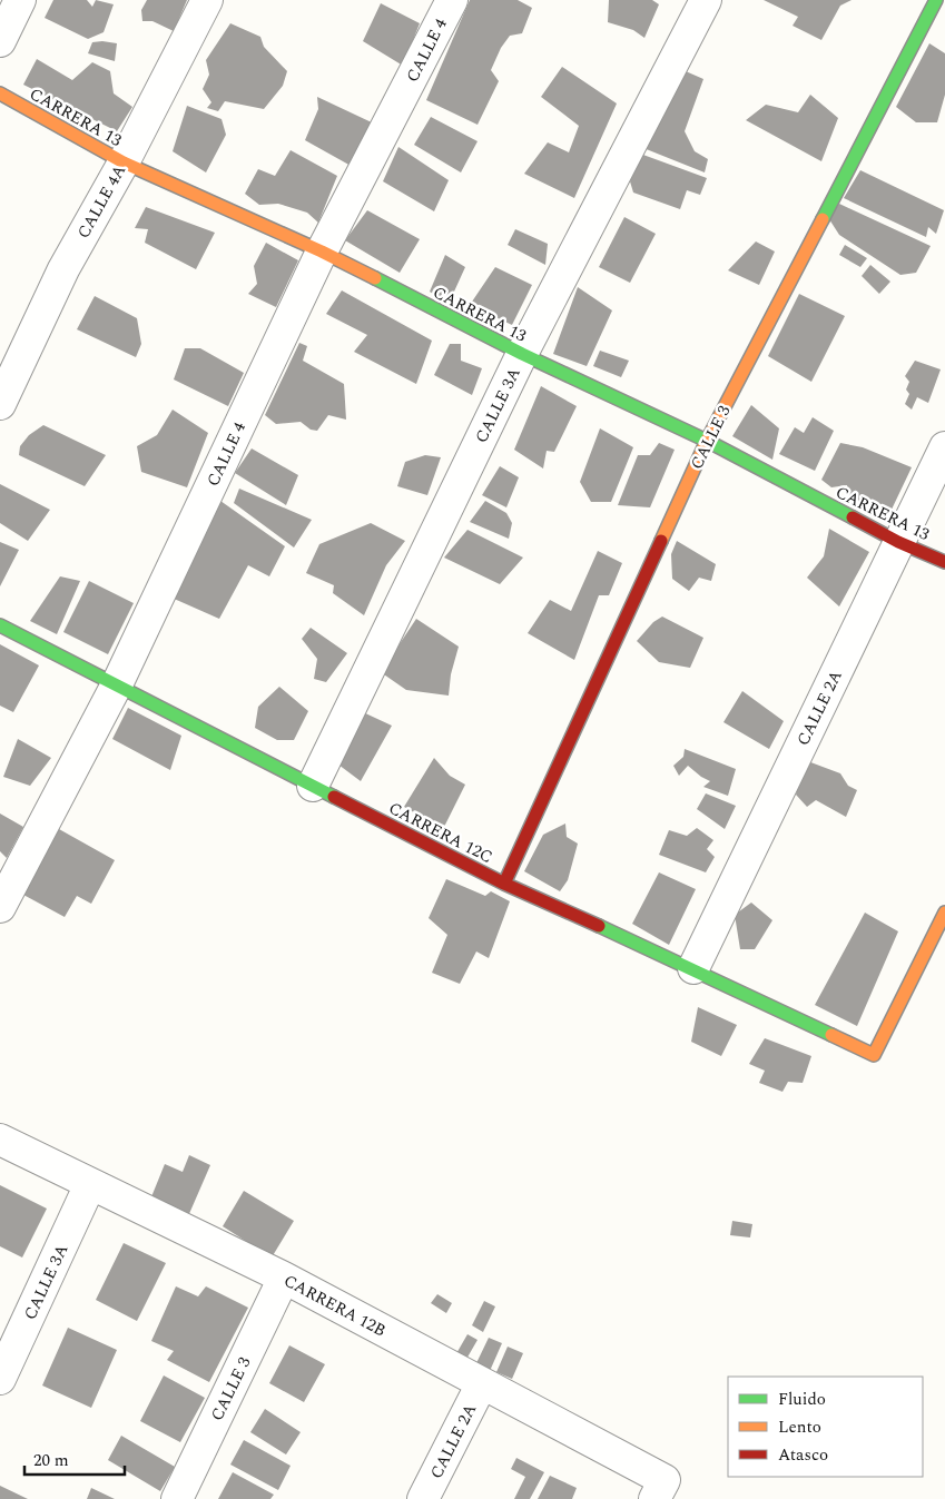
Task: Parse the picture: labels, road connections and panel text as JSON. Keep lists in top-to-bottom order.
{
  "streets": {
    "street": [
      "CALLE 4",
      "CARRERA 13",
      "CALLE 4A",
      "CALLE 3A",
      "CALLE 3",
      "CALLE 2A",
      "CARRERA 12C",
      "CARRERA 12B"
    ]
  },
  "crossings": [
    ["CALLE 4", "CARRERA 13"],
    ["CALLE 4", "CARRERA 12C"],
    ["CARRERA 13", "CALLE 4A"],
    ["CARRERA 13", "CALLE 3A"],
    ["CARRERA 13", "CALLE 3"],
    ["CARRERA 13", "CALLE 2A"],
    ["CALLE 3A", "CARRERA 12C"],
    ["CALLE 3A", "CARRERA 12B"],
    ["CALLE 3", "CARRERA 12C"],
    ["CALLE 3", "CARRERA 12B"],
    ["CALLE 2A", "CARRERA 12C"],
    ["CALLE 2A", "CARRERA 12B"]
  ],
  "legend": ["Fluido", "Lento", "Atasco"],
  "scale_bar": "20 m"
}
